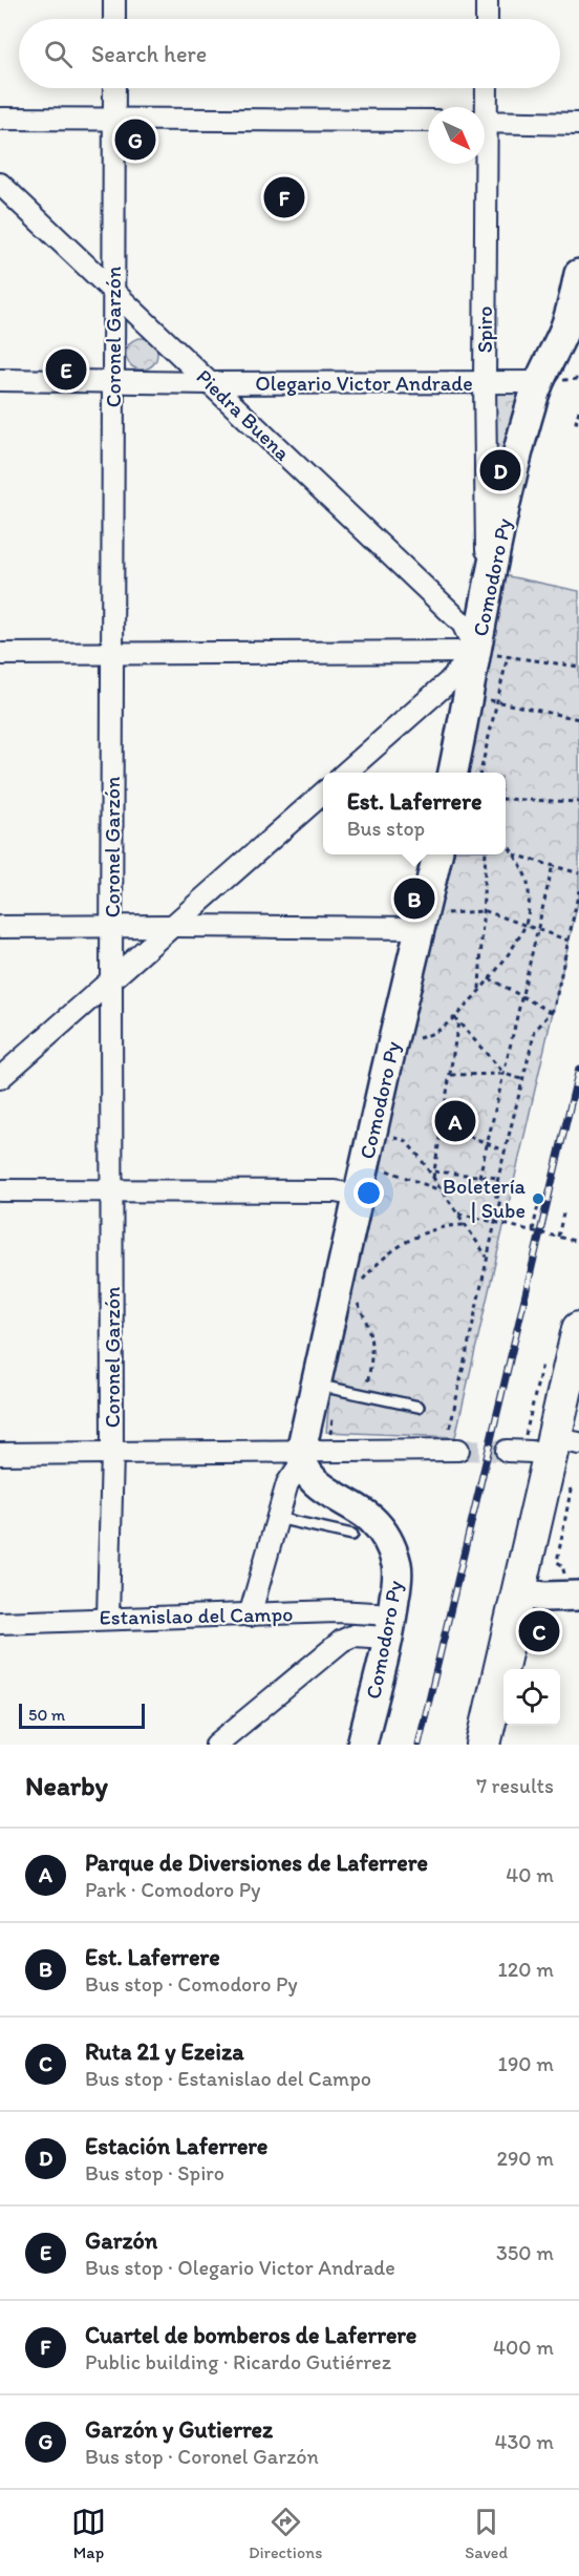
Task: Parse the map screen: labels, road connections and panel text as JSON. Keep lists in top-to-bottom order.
{
  "streets": {
    "main road": ["Comodoro Py"],
    "street": [
      "Spiro",
      "Coronel Garzón",
      "Olegario Victor Andrade",
      "Piedra Buena",
      "Estanislao del Campo"
    ]
  },
  "crossings": [
    ["Spiro", "Olegario Victor Andrade"],
    ["Spiro", "Comodoro Py"],
    ["Coronel Garzón", "Olegario Victor Andrade"],
    ["Coronel Garzón", "Piedra Buena"],
    ["Coronel Garzón", "Estanislao del Campo"],
    ["Olegario Victor Andrade", "Piedra Buena"],
    ["Olegario Victor Andrade", "Comodoro Py"],
    ["Piedra Buena", "Comodoro Py"],
    ["Comodoro Py", "Estanislao del Campo"]
  ],
  "places": ["Boletería | Sube"],
  "scale_bar": "50 m",
  "north": "bottom right",
  "page": {
    "search": "Search here",
    "pins": [
      "G",
      "F",
      "E",
      "D",
      "B",
      "A",
      "C"
    ],
    "popup": ["Est. Laferrere", "Bus stop"],
    "scale": "50 m",
    "heading": ["Nearby", "7 results"],
    "list": [
      {
        "mark": "A",
        "name": "Parque de Diversiones de Laferrere",
        "note": "Park · Comodoro Py",
        "value": "40 m"
      },
      {
        "mark": "B",
        "name": "Est. Laferrere",
        "note": "Bus stop · Comodoro Py",
        "value": "120 m"
      },
      {
        "mark": "C",
        "name": "Ruta 21 y Ezeiza",
        "note": "Bus stop · Estanislao del Campo",
        "value": "190 m"
      },
      {
        "mark": "D",
        "name": "Estación Laferrere",
        "note": "Bus stop · Spiro",
        "value": "290 m"
      },
      {
        "mark": "E",
        "name": "Garzón",
        "note": "Bus stop · Olegario Victor Andrade",
        "value": "350 m"
      },
      {
        "mark": "F",
        "name": "Cuartel de bomberos de Laferrere",
        "note": "Public building · Ricardo Gutiérrez",
        "value": "400 m"
      },
      {
        "mark": "G",
        "name": "Garzón y Gutierrez",
        "note": "Bus stop · Coronel Garzón",
        "value": "430 m"
      }
    ],
    "nav": ["Map", "Directions", "Saved"]
  }
}
